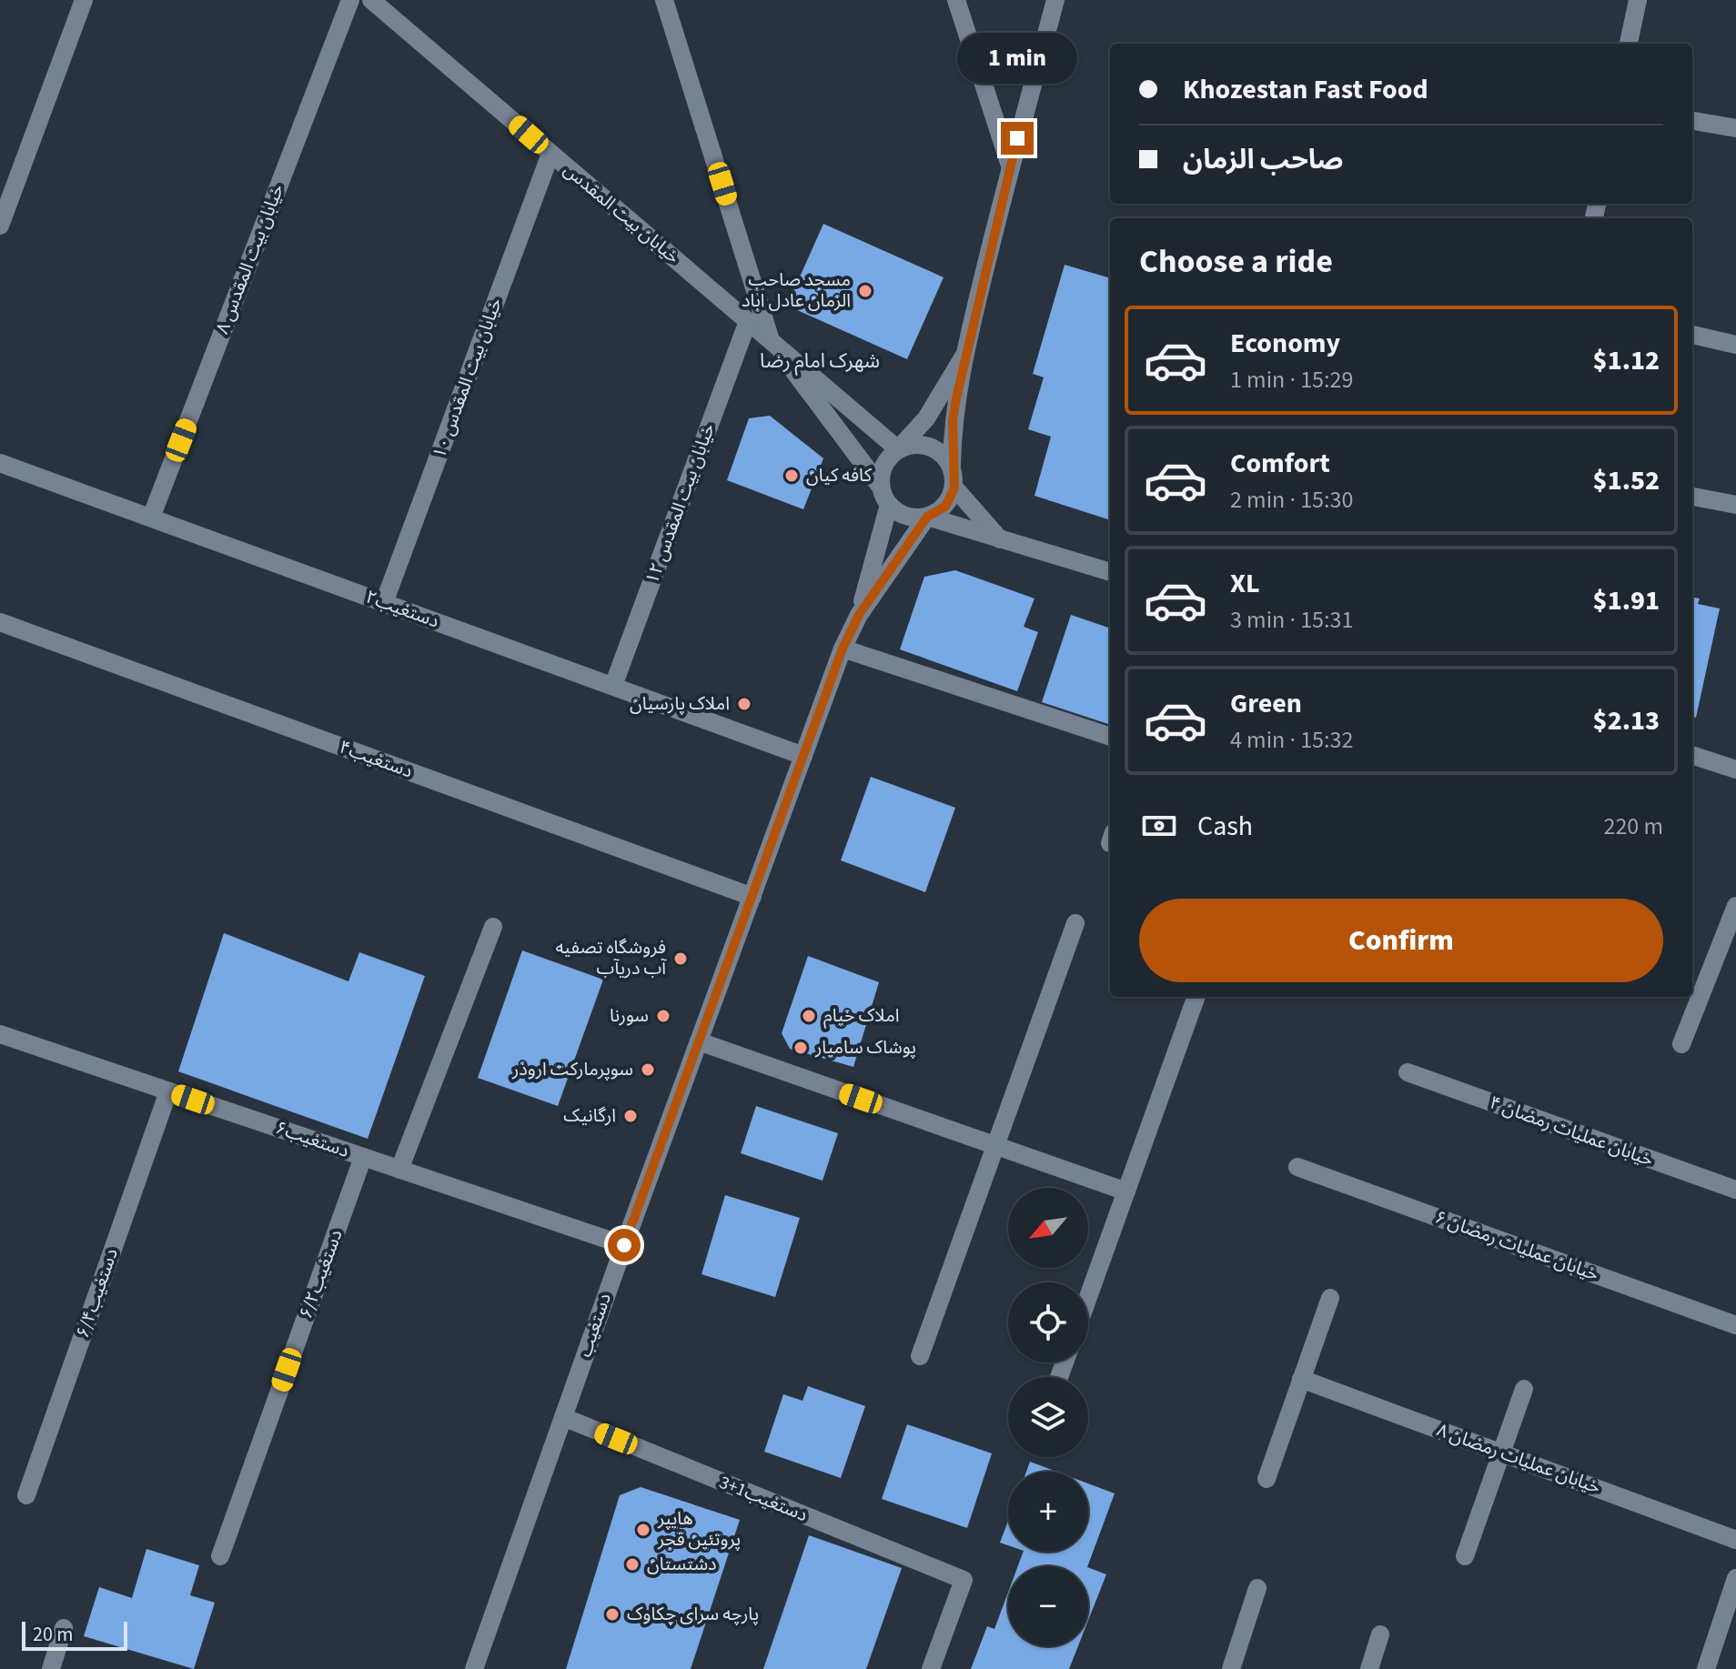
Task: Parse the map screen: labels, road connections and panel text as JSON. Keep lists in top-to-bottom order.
{
  "streets": {
    "street": [
      "خیابان بیت المقدس",
      "خیابان بیت المقدس ۸",
      "خیابان بیت المقدس ۱۰",
      "خیابان بیت المقدس ۱۲",
      "۲دستغیب",
      "دستغیب۴",
      "خیابان عملیات رمضان ۴",
      "دستغیب۶",
      "خیابان عملیات رمضان ۶",
      "دستغیب۶/۲",
      "دستغیب۶/۴",
      "دستغیب",
      "خیابان عملیات رمضان ۸",
      "3+1دستغیب"
    ]
  },
  "crossings": [
    ["خیابان بیت المقدس", "خیابان بیت المقدس ۱۰"],
    ["خیابان بیت المقدس", "خیابان بیت المقدس ۱۲"],
    ["خیابان بیت المقدس ۸", "۲دستغیب"],
    ["خیابان بیت المقدس ۱۰", "۲دستغیب"],
    ["خیابان بیت المقدس ۱۲", "۲دستغیب"],
    ["۲دستغیب", "دستغیب"],
    ["دستغیب۴", "دستغیب"],
    ["دستغیب۶", "دستغیب۶/۲"],
    ["دستغیب۶", "دستغیب۶/۴"],
    ["دستغیب۶", "دستغیب"],
    ["دستغیب", "3+1دستغیب"]
  ],
  "districts": ["شهرک امام رضا"],
  "places": [
    "مسجد صاحب الزمان عادل اباد",
    "کافه کیان",
    "املاک پارسیان",
    "فروشگاه تصفیه آب دریآب",
    "سورنا",
    "املاک خیام",
    "پوشاک سامیار",
    "سوپرمارکت اروذر",
    "ارگانیک",
    "هایپر پروتئین قجر",
    "دشتستان",
    "پارچه سرای چکاوک"
  ],
  "scale_bar": "20 m",
  "north": "bottom left",
  "page": {
    "bubble": "1 min",
    "banner": ["Khozestan Fast Food", "صاحب الزمان"],
    "heading": "Choose a ride",
    "list": [
      {
        "name": "Economy",
        "note": "1 min · 15:29",
        "value": "$1.12"
      },
      {
        "name": "Comfort",
        "note": "2 min · 15:30",
        "value": "$1.52"
      },
      {
        "name": "XL",
        "note": "3 min · 15:31",
        "value": "$1.91"
      },
      {
        "name": "Green",
        "note": "4 min · 15:32",
        "value": "$2.13"
      }
    ],
    "pay": ["Cash", "220 m"],
    "buttons": "Confirm",
    "map_buttons": ["+", "−"],
    "scale": "20 m"
  }
}
